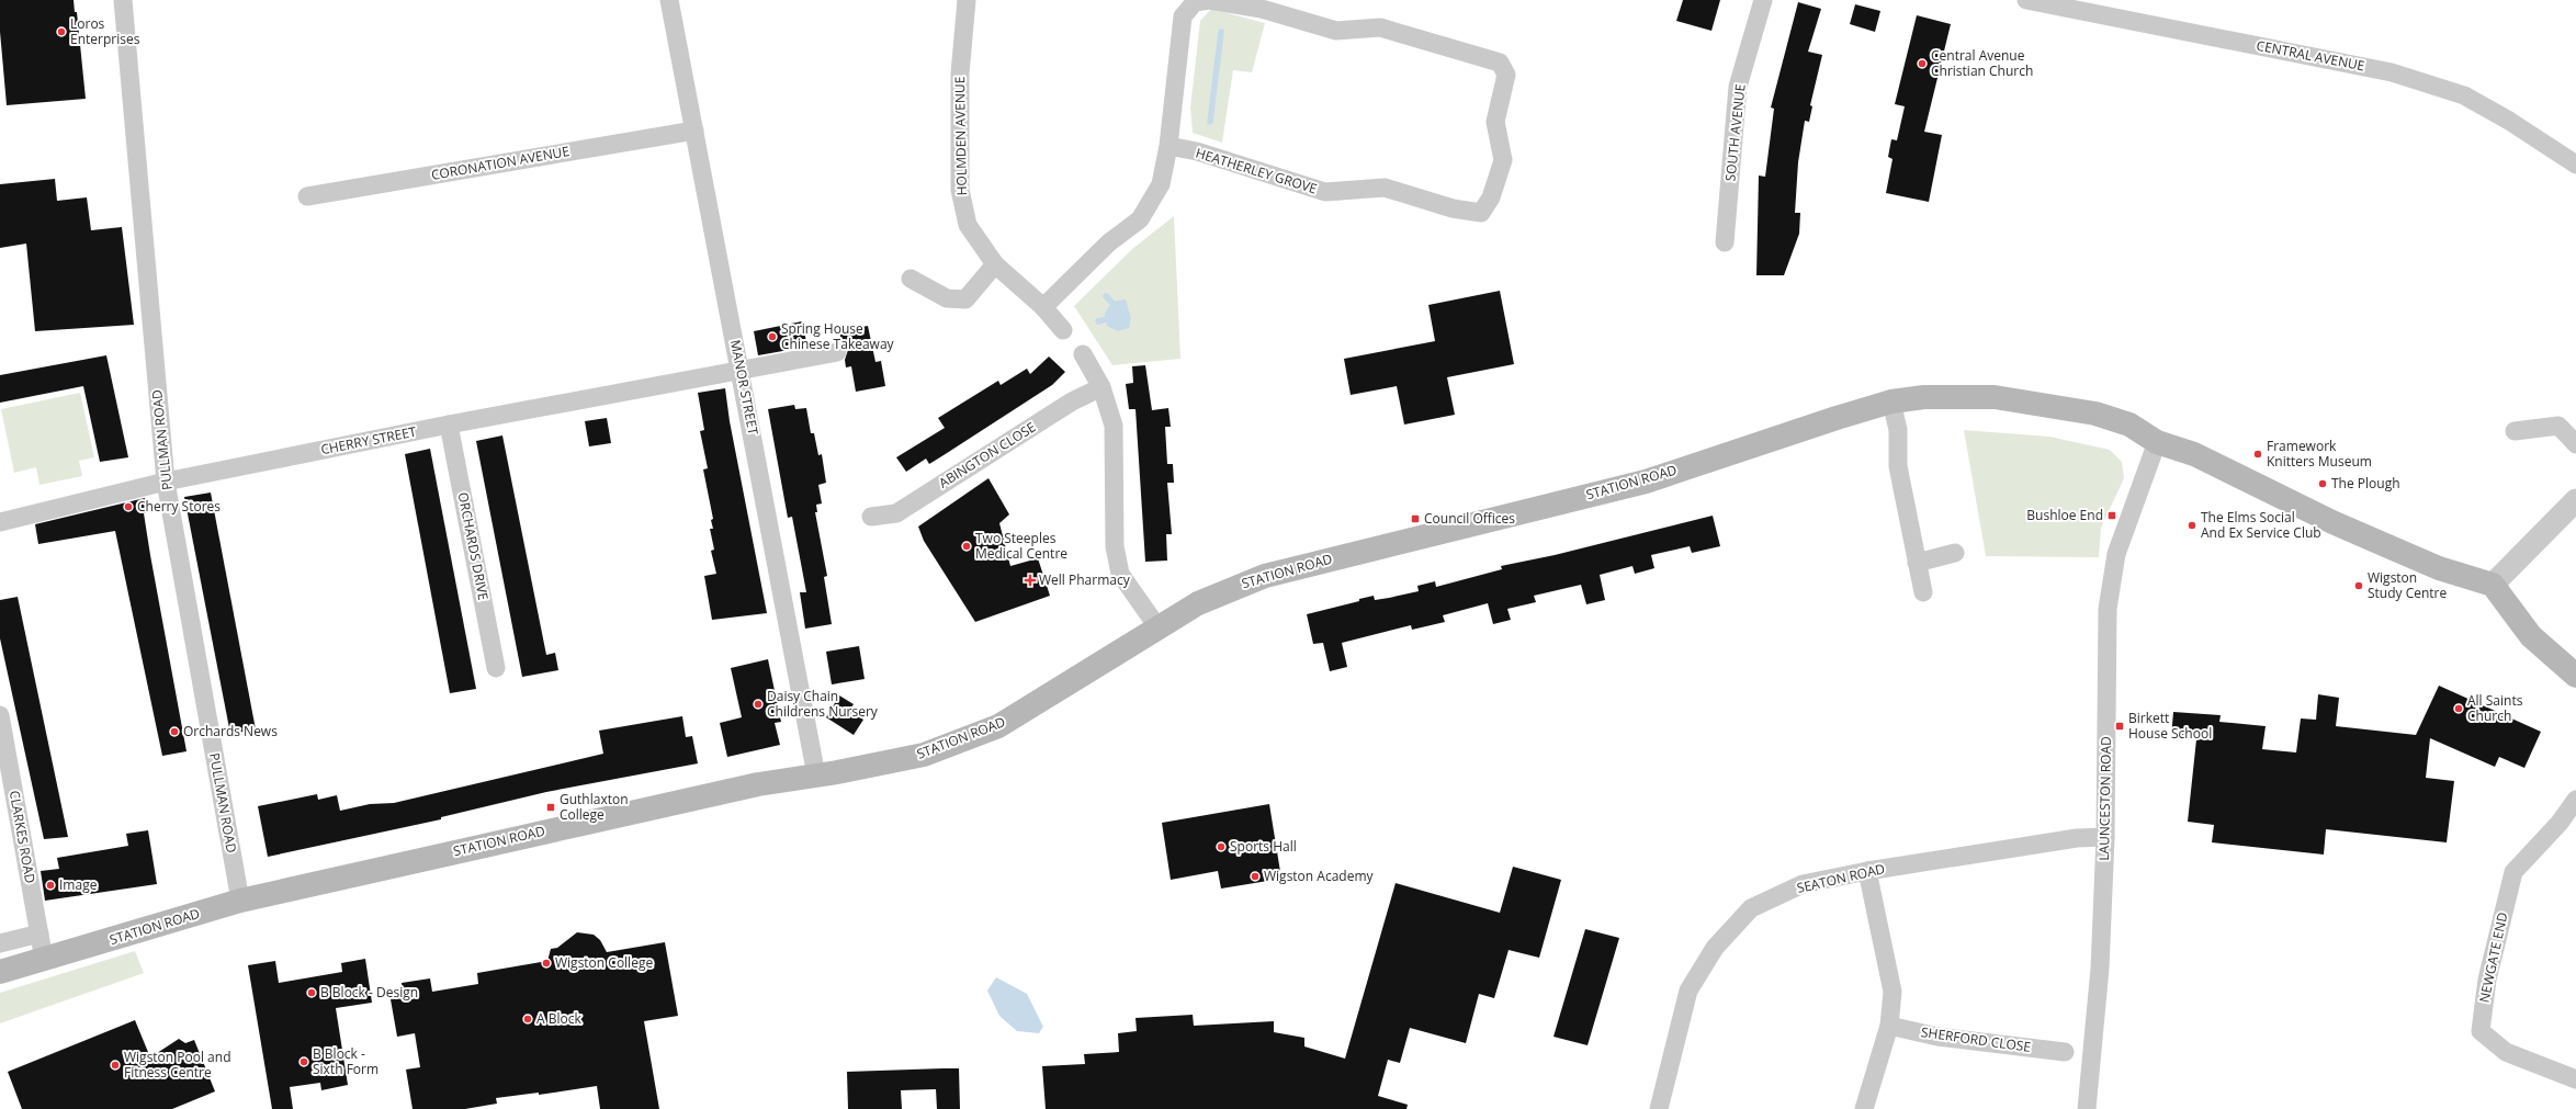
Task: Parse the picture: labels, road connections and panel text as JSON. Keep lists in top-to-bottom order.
{
  "streets": {
    "main road": ["STATION ROAD"],
    "street": [
      "CENTRAL AVENUE",
      "SOUTH AVENUE",
      "HOLMDEN AVENUE",
      "CORONATION AVENUE",
      "HEATHERLEY GROVE",
      "MANOR STREET",
      "PULLMAN ROAD",
      "CHERRY STREET",
      "ABINGTON CLOSE",
      "ORCHARDS DRIVE",
      "LAUNCESTON ROAD",
      "CLARKES ROAD",
      "SEATON ROAD",
      "NEWGATE END",
      "SHERFORD CLOSE"
    ]
  },
  "crossings": [
    ["HOLMDEN AVENUE", "HEATHERLEY GROVE"],
    ["CORONATION AVENUE", "MANOR STREET"],
    ["MANOR STREET", "CHERRY STREET"],
    ["MANOR STREET", "STATION ROAD"],
    ["PULLMAN ROAD", "CHERRY STREET"],
    ["PULLMAN ROAD", "STATION ROAD"],
    ["CHERRY STREET", "ORCHARDS DRIVE"],
    ["STATION ROAD", "CLARKES ROAD"],
    ["LAUNCESTON ROAD", "SEATON ROAD"]
  ],
  "places": {
    "other": [
      "Loros Enterprises",
      "Central Avenue Christian Church",
      "Spring House Chinese Takeaway",
      "Framework Knitters Museum",
      "The Plough",
      "Cherry Stores",
      "The Elms Social And Ex Service Club",
      "Two Steeples Medical Centre",
      "Wigston Study Centre",
      "Daisy Chain Childrens Nursery",
      "All Saints Church",
      "Orchards News",
      "Sports Hall",
      "Wigston Academy",
      "Image",
      "Wigston College",
      "B Block - Design",
      "A Block",
      "B Block - Sixth Form",
      "Wigston Pool and Fitness Centre"
    ],
    "transit": [
      "Bushloe End",
      "Council Offices",
      "Birkett House School",
      "Guthlaxton College"
    ],
    "health": ["Well Pharmacy"]
  }
}
